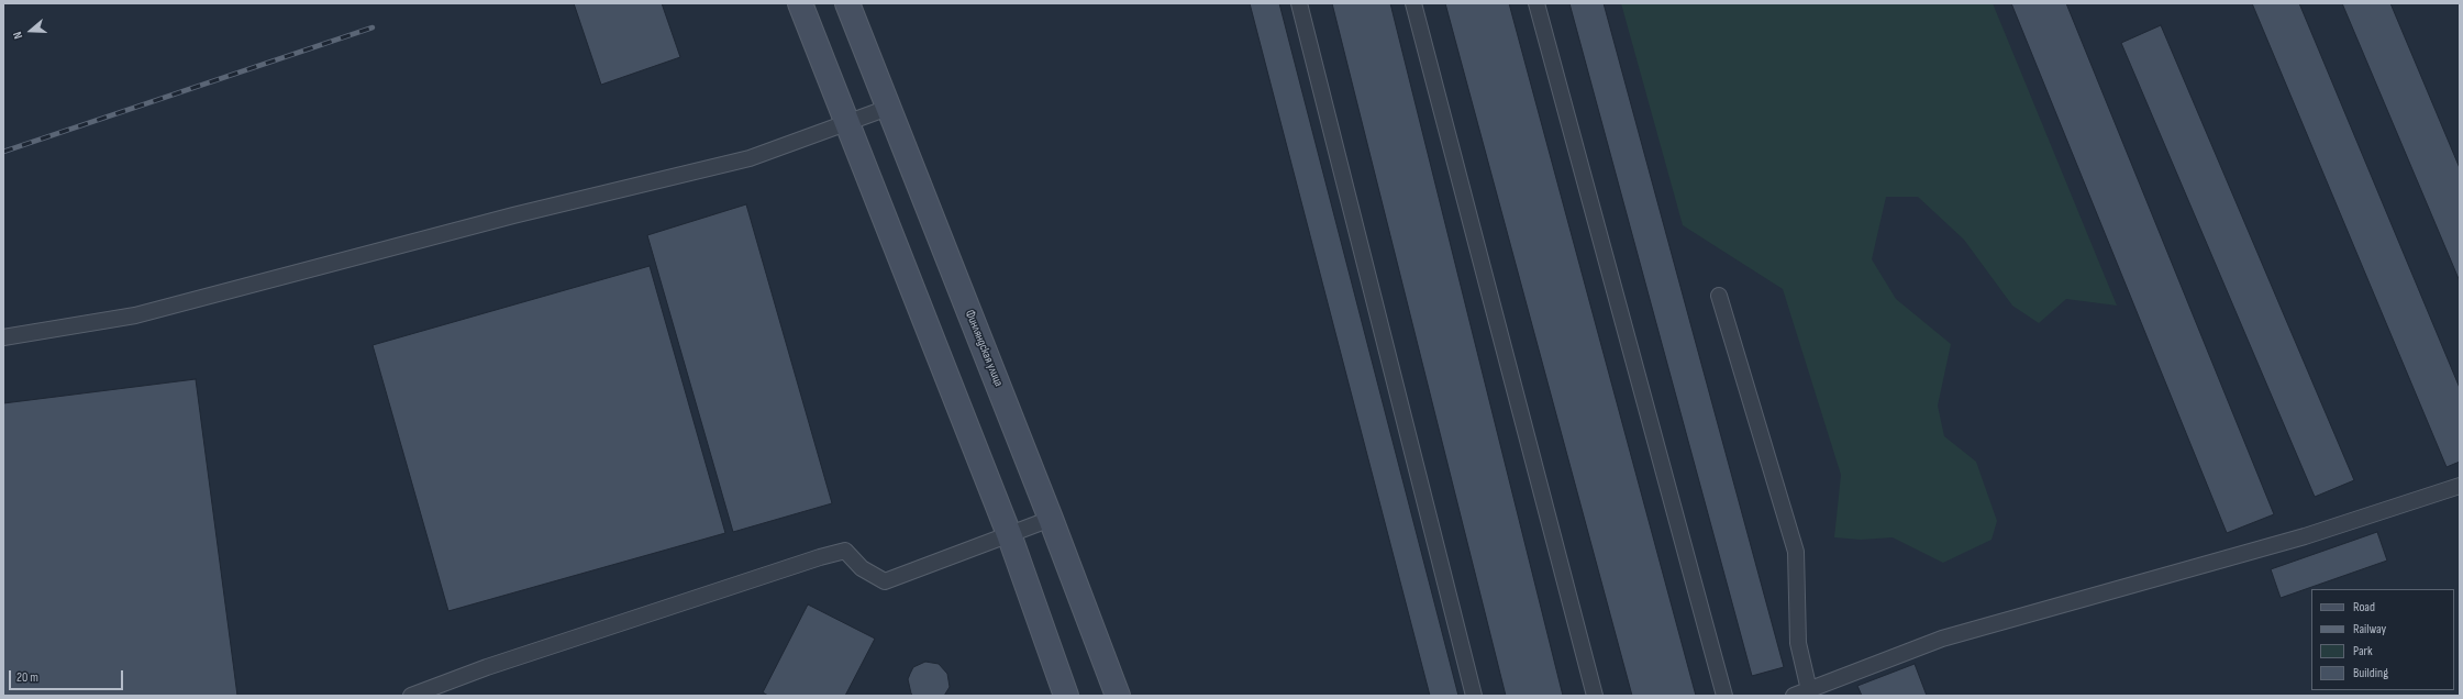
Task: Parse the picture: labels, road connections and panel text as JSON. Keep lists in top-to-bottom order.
{
  "streets": {
    "street": ["Финляндская улица"]
  },
  "legend": [
    "Road",
    "Railway",
    "Park",
    "Building"
  ],
  "scale_bar": "20 m",
  "north": "left"
}
